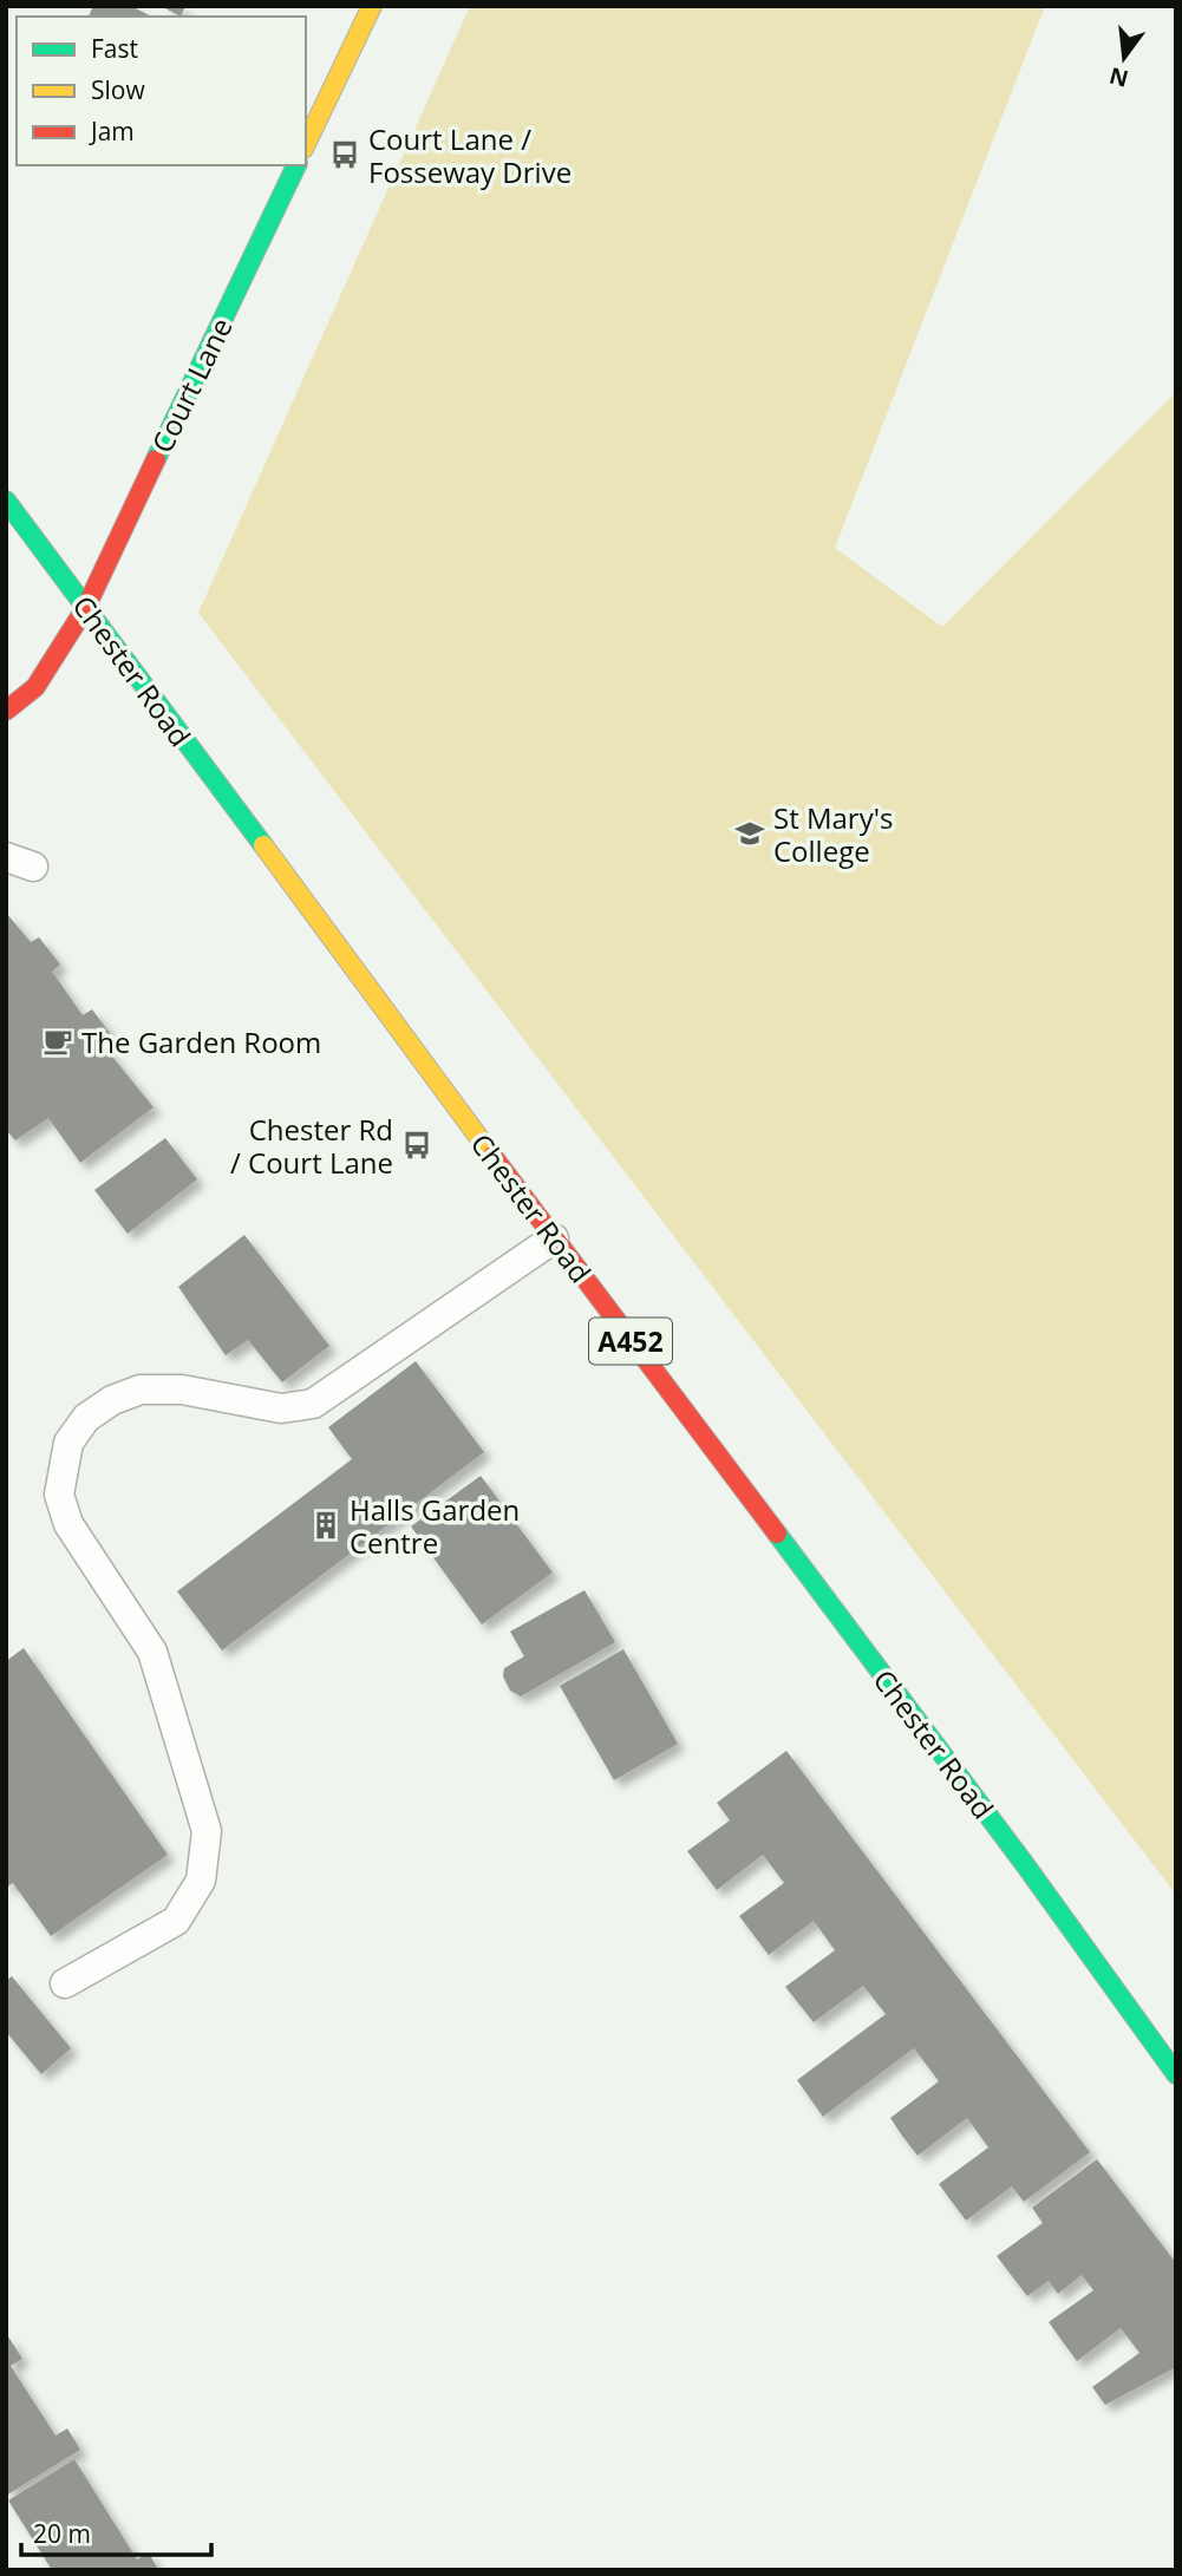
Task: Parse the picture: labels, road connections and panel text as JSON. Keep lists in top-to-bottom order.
{
  "streets": {
    "main road": ["Court Lane", "Chester Road", "A452"]
  },
  "crossings": [
    ["Court Lane", "Chester Road"]
  ],
  "places": {
    "bus stop": ["Court Lane / Fosseway Drive", "Chester Rd / Court Lane"],
    "school or university": ["St Mary's College"],
    "cafe": ["The Garden Room"],
    "building": ["Halls Garden Centre"]
  },
  "legend": ["Fast", "Slow", "Jam"],
  "scale_bar": "20 m",
  "north": "bottom"
}
